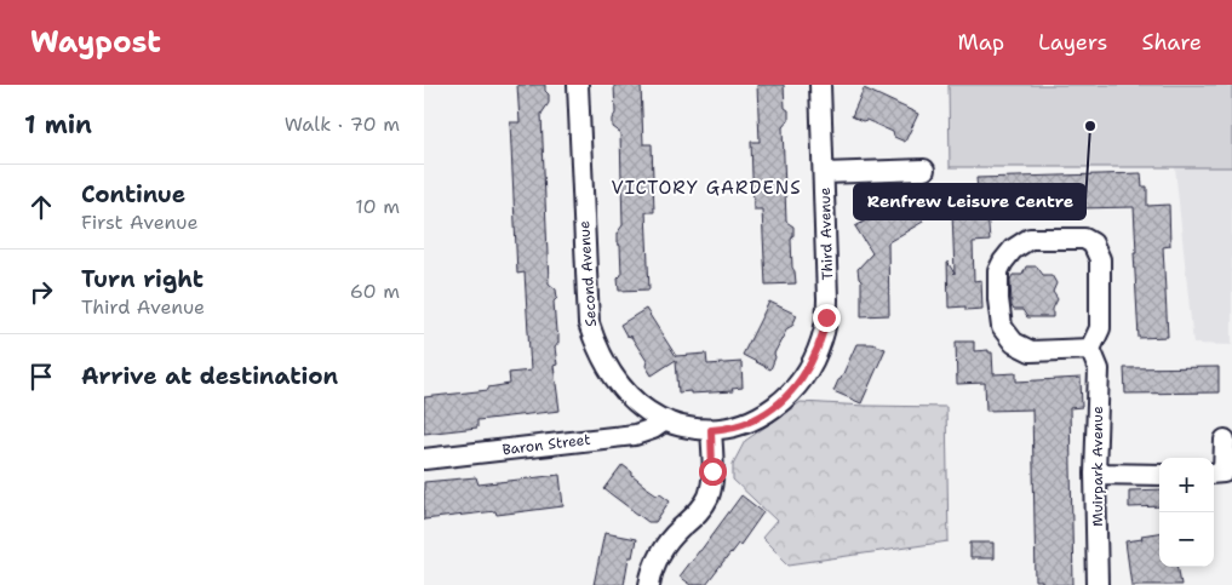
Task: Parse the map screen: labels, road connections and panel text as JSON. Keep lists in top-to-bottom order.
{
  "streets": {
    "street": [
      "Third Avenue",
      "Second Avenue",
      "Baron Street",
      "Muirpark Avenue"
    ]
  },
  "crossings": [
    ["Third Avenue", "Second Avenue"],
    ["Second Avenue", "Baron Street"]
  ],
  "districts": ["VICTORY GARDENS"],
  "places": ["Renfrew Leisure Centre"],
  "page": {
    "header": "Waypost",
    "nav": ["Map", "Layers", "Share"],
    "heading": ["1 min", "Walk · 70 m"],
    "list": [
      ["Continue", "First Avenue", "10 m"],
      ["Turn right", "Third Avenue", "60 m"],
      "Arrive at destination"
    ],
    "map_buttons": ["+", "−"]
  }
}
